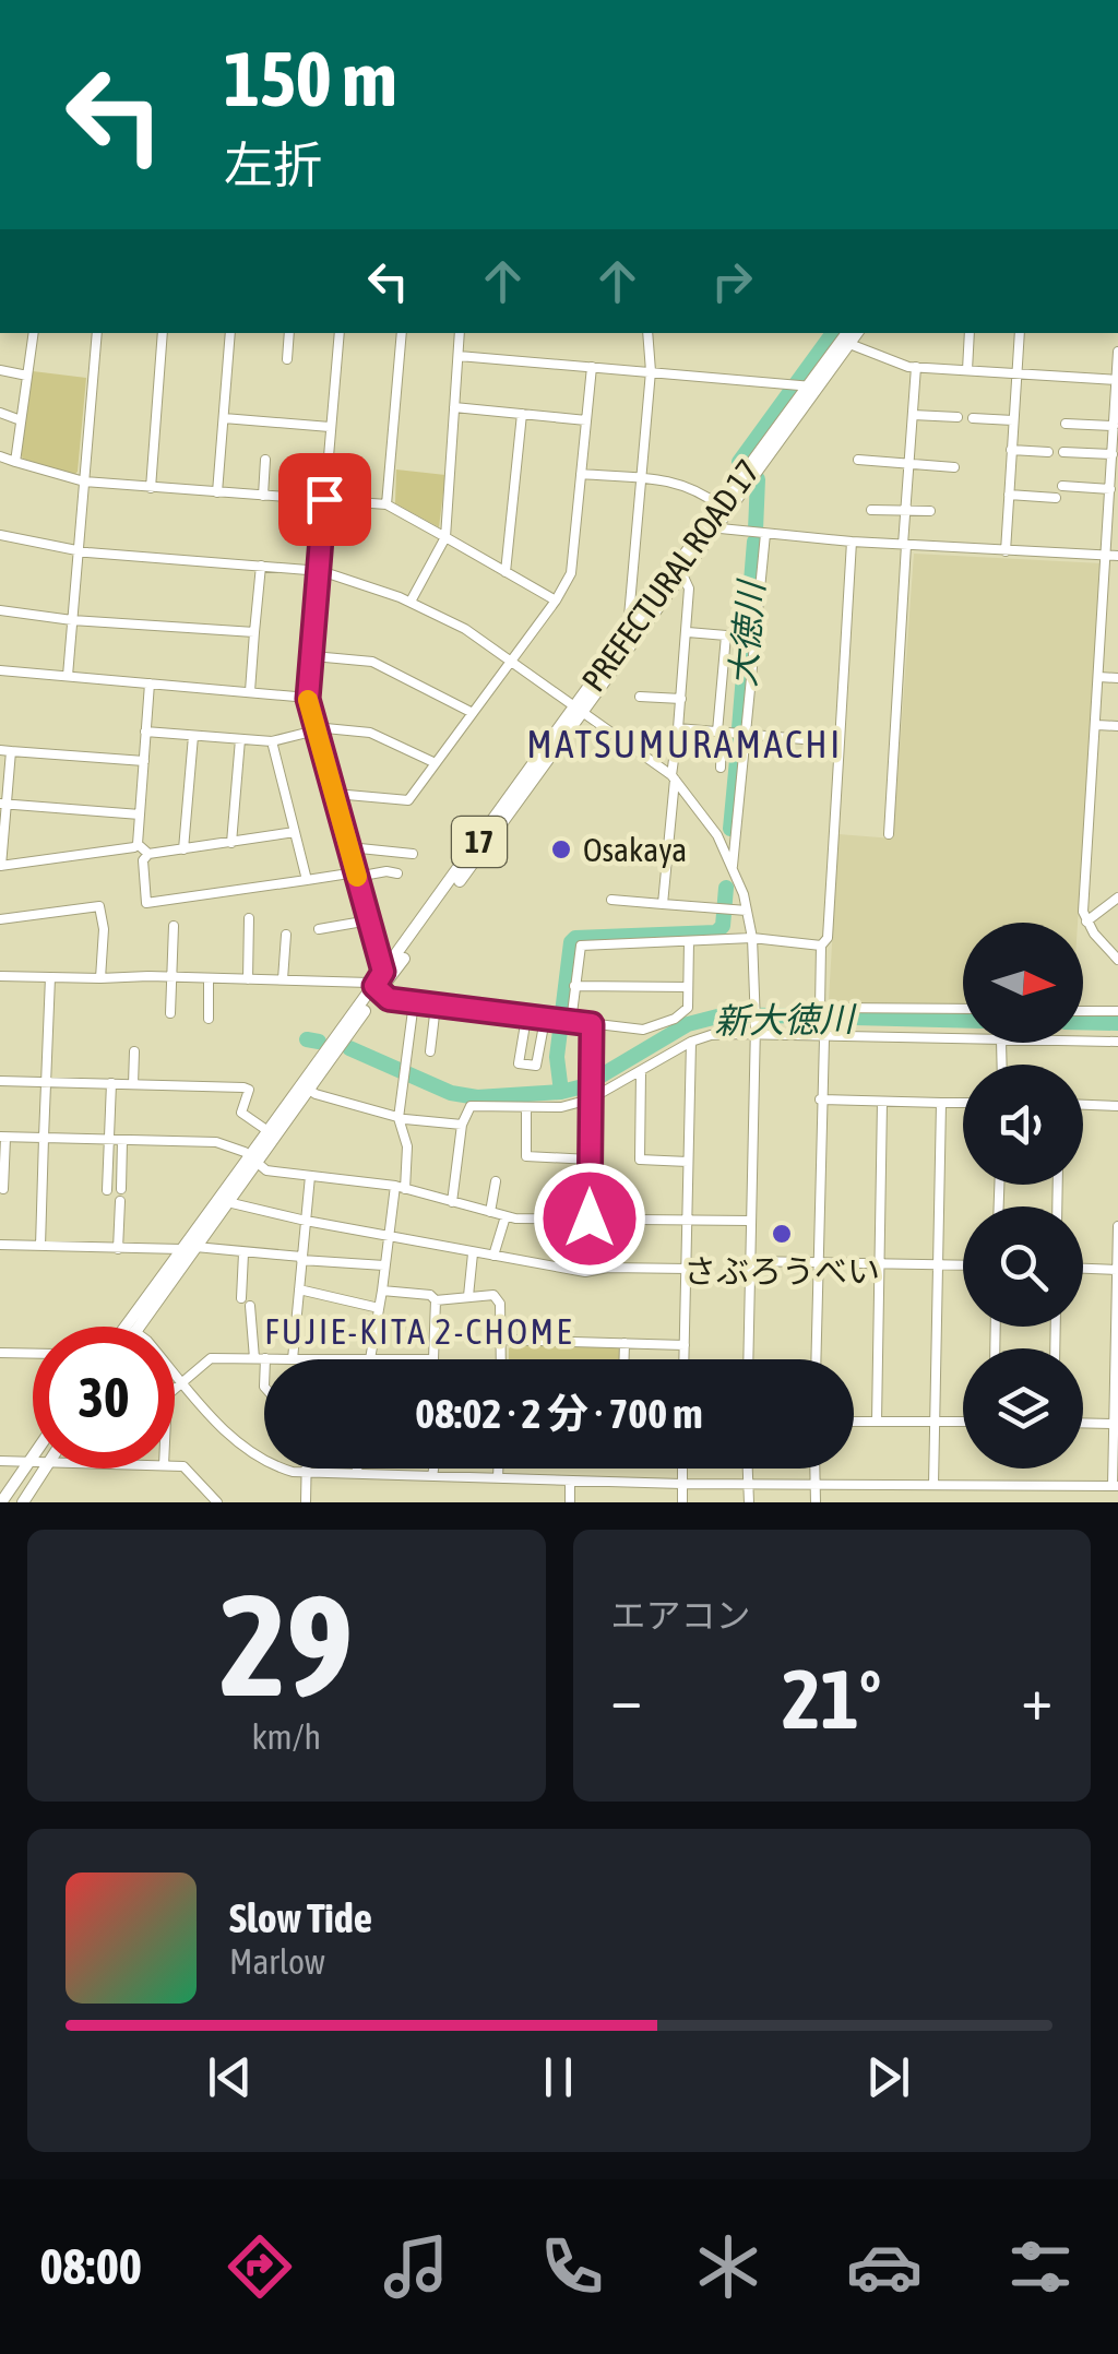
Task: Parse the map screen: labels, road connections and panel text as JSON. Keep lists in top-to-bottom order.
{
  "streets": {
    "main road": ["PREFECTURAL ROAD 17", "17"]
  },
  "districts": ["MATSUMURAMACHI", "FUJIE-KITA 2-CHOME"],
  "water": ["大徳川", "新大徳川"],
  "places": ["Osakaya", "さぶろうべい"],
  "north": "right",
  "page": {
    "turn": ["150 m", "左折"],
    "limit": "30",
    "trip": "08:02 · 2 分 · 700 m",
    "tile": [
      ["29", "km/h"],
      "エアコン"
    ],
    "heat": ["−", "21°", "+"],
    "song": ["Slow Tide", "Marlow"],
    "tabs": "08:00"
  }
}
